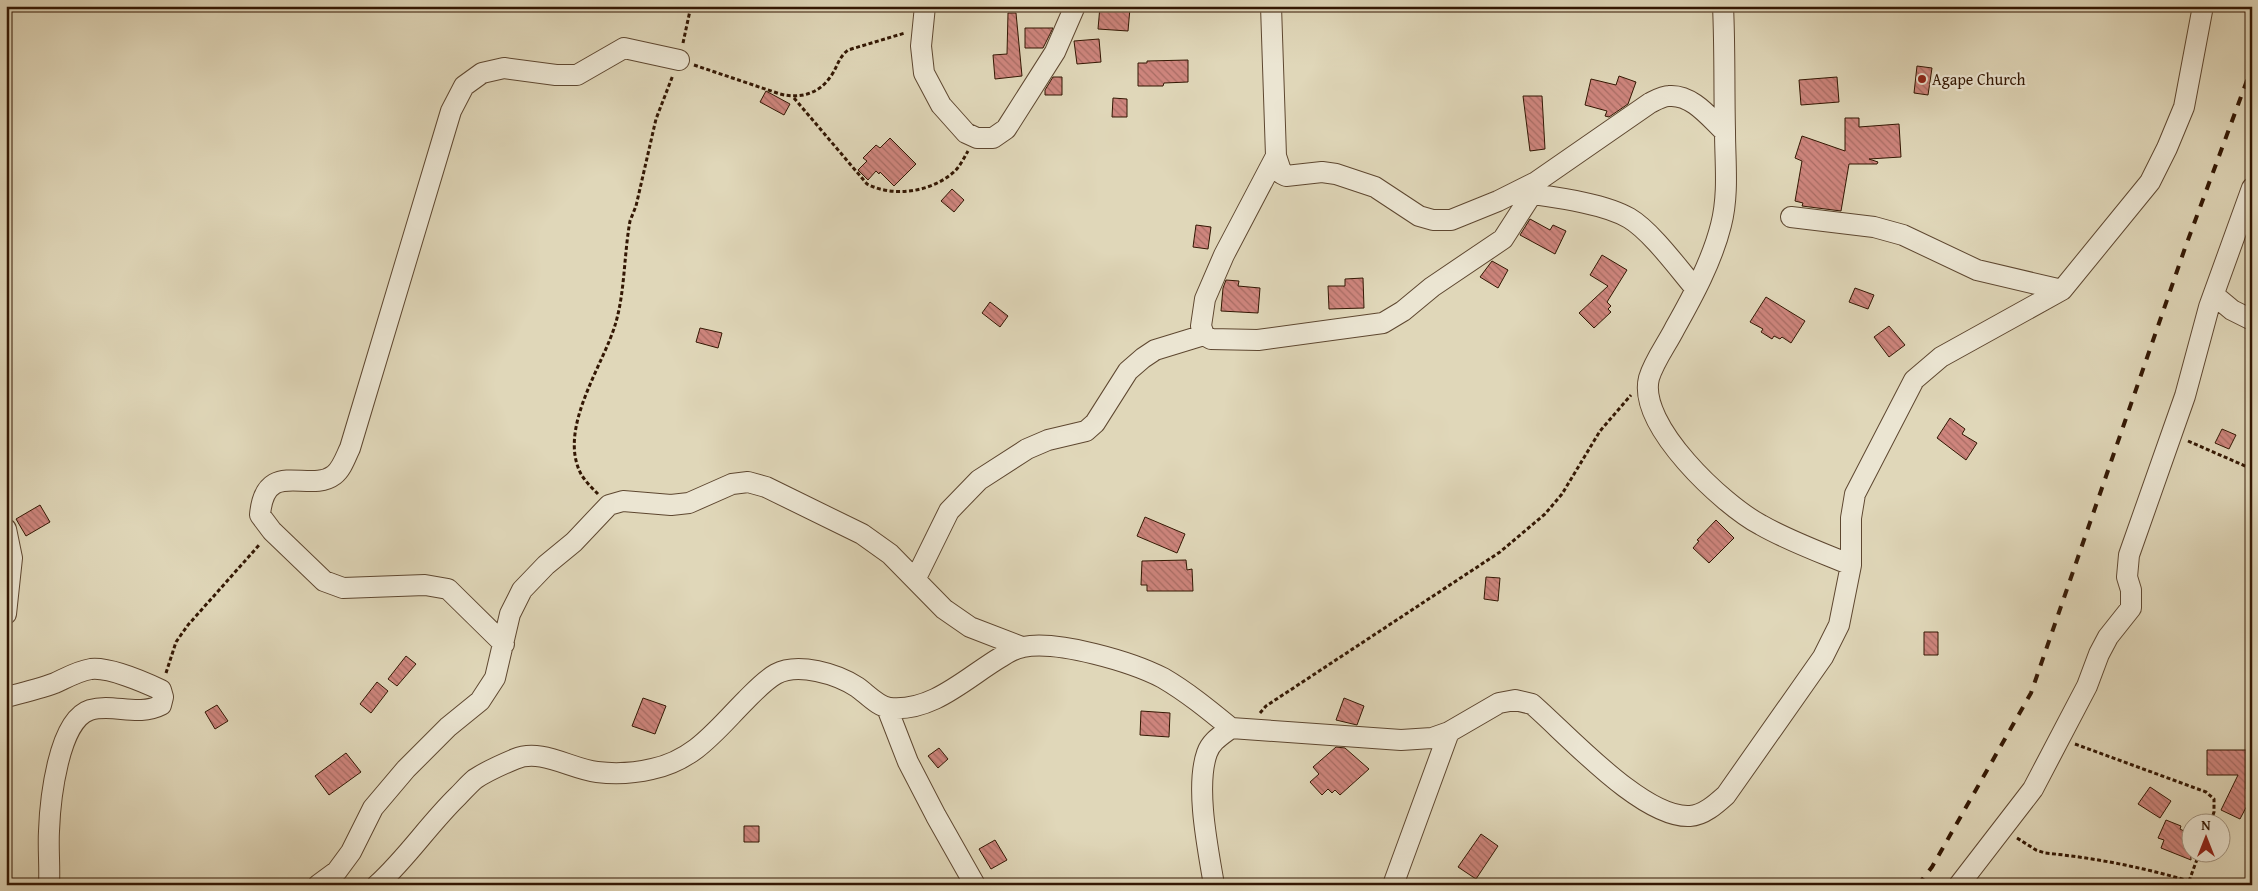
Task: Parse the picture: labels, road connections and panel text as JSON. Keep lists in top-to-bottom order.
{
  "places": ["Agape Church"],
  "north": "top"
}
